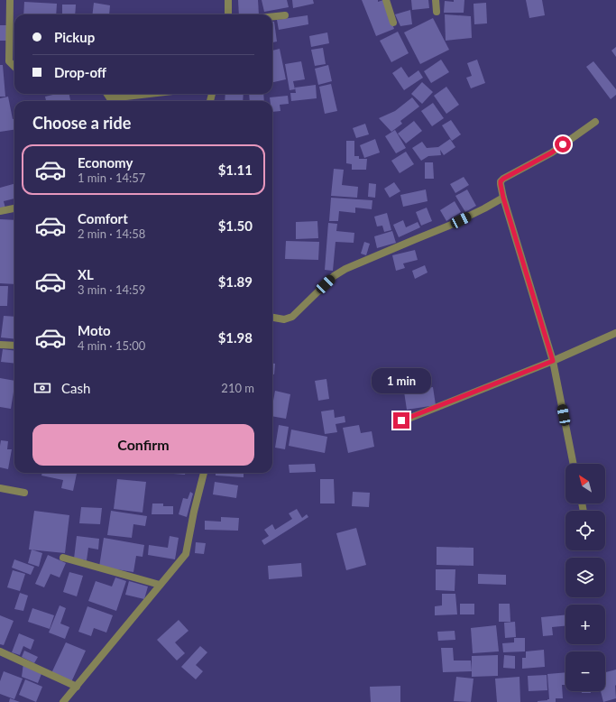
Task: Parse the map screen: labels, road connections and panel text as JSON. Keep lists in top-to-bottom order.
{
  "north": "top left",
  "page": {
    "banner": ["Pickup", "Drop-off"],
    "heading": "Choose a ride",
    "list": [
      {
        "name": "Economy",
        "note": "1 min · 14:57",
        "value": "$1.11"
      },
      {
        "name": "Comfort",
        "note": "2 min · 14:58",
        "value": "$1.50"
      },
      {
        "name": "XL",
        "note": "3 min · 14:59",
        "value": "$1.89"
      },
      {
        "name": "Moto",
        "note": "4 min · 15:00",
        "value": "$1.98"
      }
    ],
    "bubble": "1 min",
    "pay": ["Cash", "210 m"],
    "buttons": "Confirm",
    "map_buttons": ["+", "−"]
  }
}
